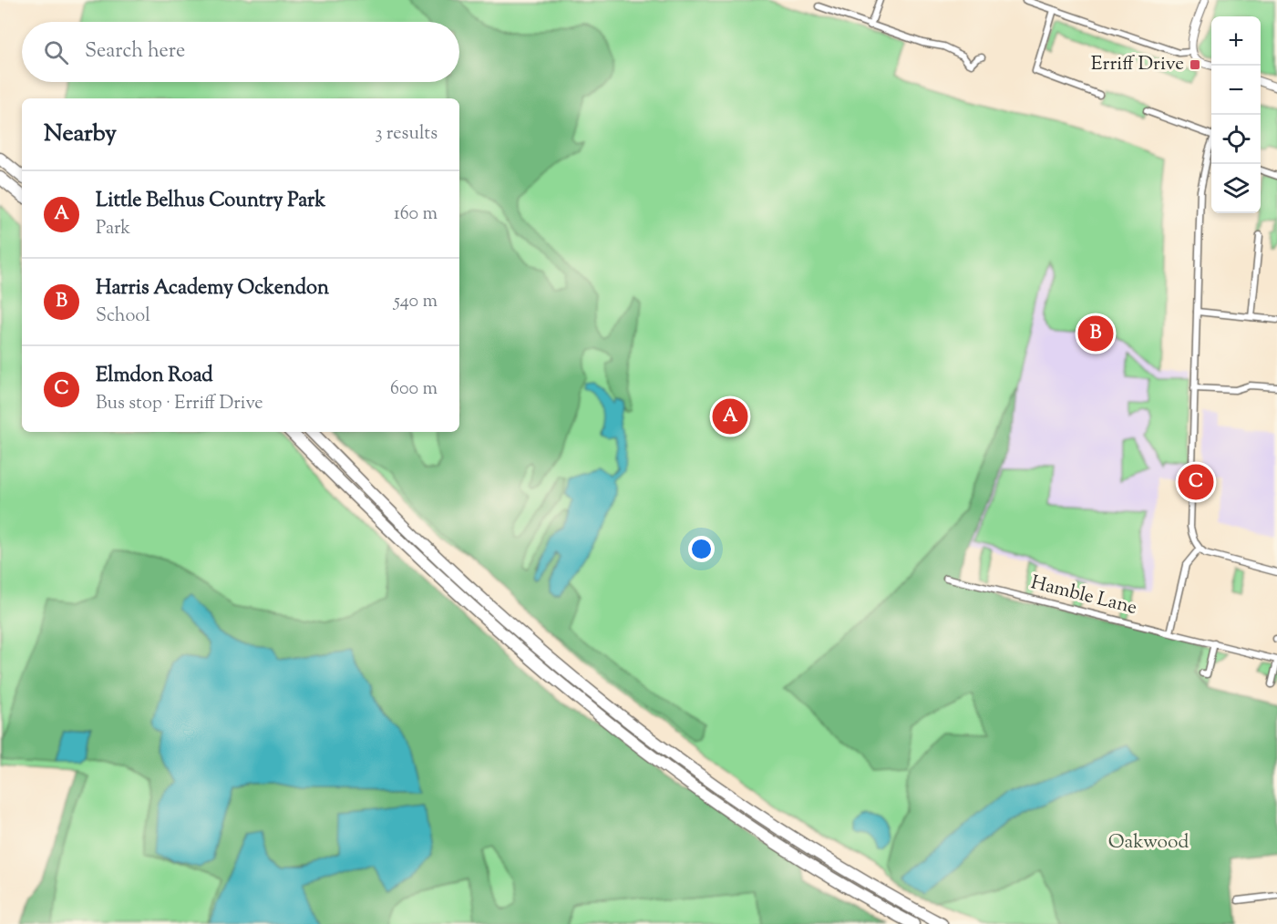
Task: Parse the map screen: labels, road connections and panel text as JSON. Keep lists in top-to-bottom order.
{
  "streets": {
    "street": ["Hamble Lane"]
  },
  "parks": ["Oakwood"],
  "places": {
    "transit": ["Erriff Drive"]
  },
  "page": {
    "map_buttons": ["+", "−"],
    "search": "Search here",
    "heading": ["Nearby", "3 results"],
    "list": [
      {
        "mark": "A",
        "name": "Little Belhus Country Park",
        "note": "Park",
        "value": "160 m"
      },
      {
        "mark": "B",
        "name": "Harris Academy Ockendon",
        "note": "School",
        "value": "540 m"
      },
      {
        "mark": "C",
        "name": "Elmdon Road",
        "note": "Bus stop · Erriff Drive",
        "value": "600 m"
      }
    ],
    "pins": ["B", "A", "C"]
  }
}
